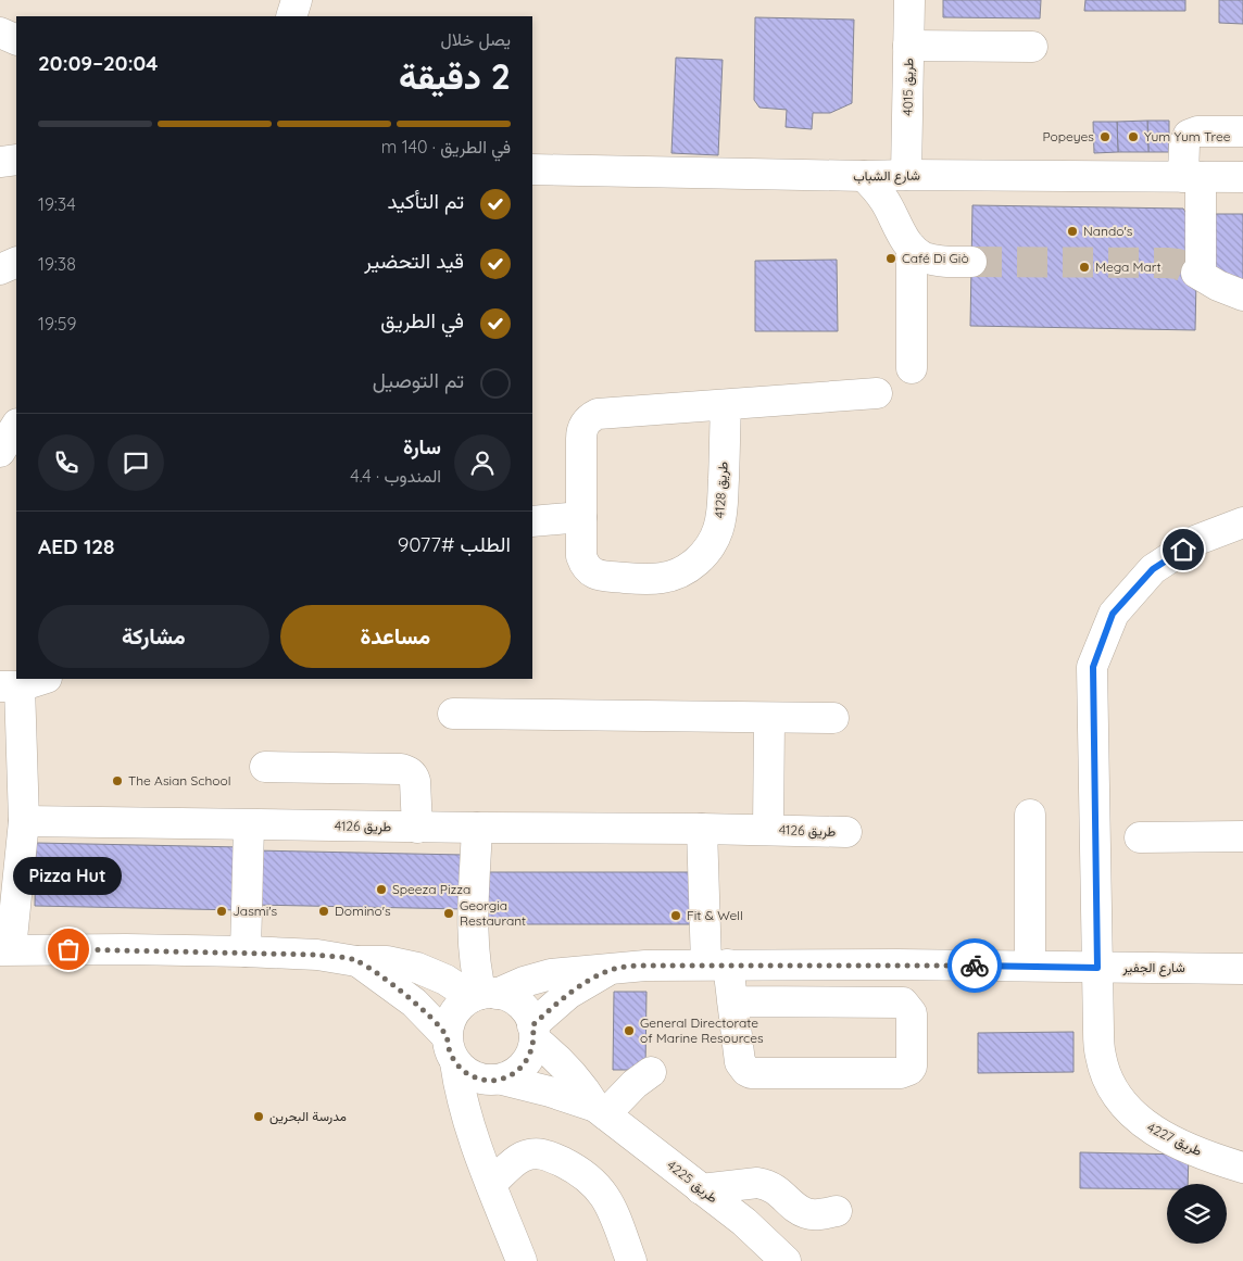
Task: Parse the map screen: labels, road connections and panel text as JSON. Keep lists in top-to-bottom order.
{
  "streets": {
    "street": [
      "طريق 4015",
      "شارع الشباب",
      "طريق 4128",
      "طريق 4126",
      "شارع الجفير",
      "طريق 4227",
      "طريق 4225"
    ]
  },
  "crossings": [
    ["طريق 4015", "شارع الشباب"],
    ["شارع الجفير", "طريق 4227"],
    ["شارع الجفير", "طريق 4225"]
  ],
  "places": [
    "Popeyes",
    "Yum Yum Tree",
    "Nando's",
    "Café Di Giò",
    "Mega Mart",
    "The Asian School",
    "Speeza Pizza",
    "Jasmi's",
    "Domino's",
    "Georgia Restaurant",
    "Fit & Well",
    "Pizza Hut",
    "General Directorate of Marine Resources",
    "مدرسة البحرين"
  ],
  "page": {
    "heading": ["2 دقيقة", "يصل خلال", "20:04–20:09"],
    "panel": [
      "سارة",
      "المندوب · 4.4",
      "الطلب #9077",
      "AED 128"
    ],
    "bar": "في الطريق · 140 m",
    "list": [
      ["تم التأكيد", "19:34"],
      ["قيد التحضير", "19:38"],
      ["في الطريق", "19:59"],
      "تم التوصيل"
    ],
    "buttons": ["مساعدة", "مشاركة"],
    "bubble": "Pizza Hut"
  }
}
